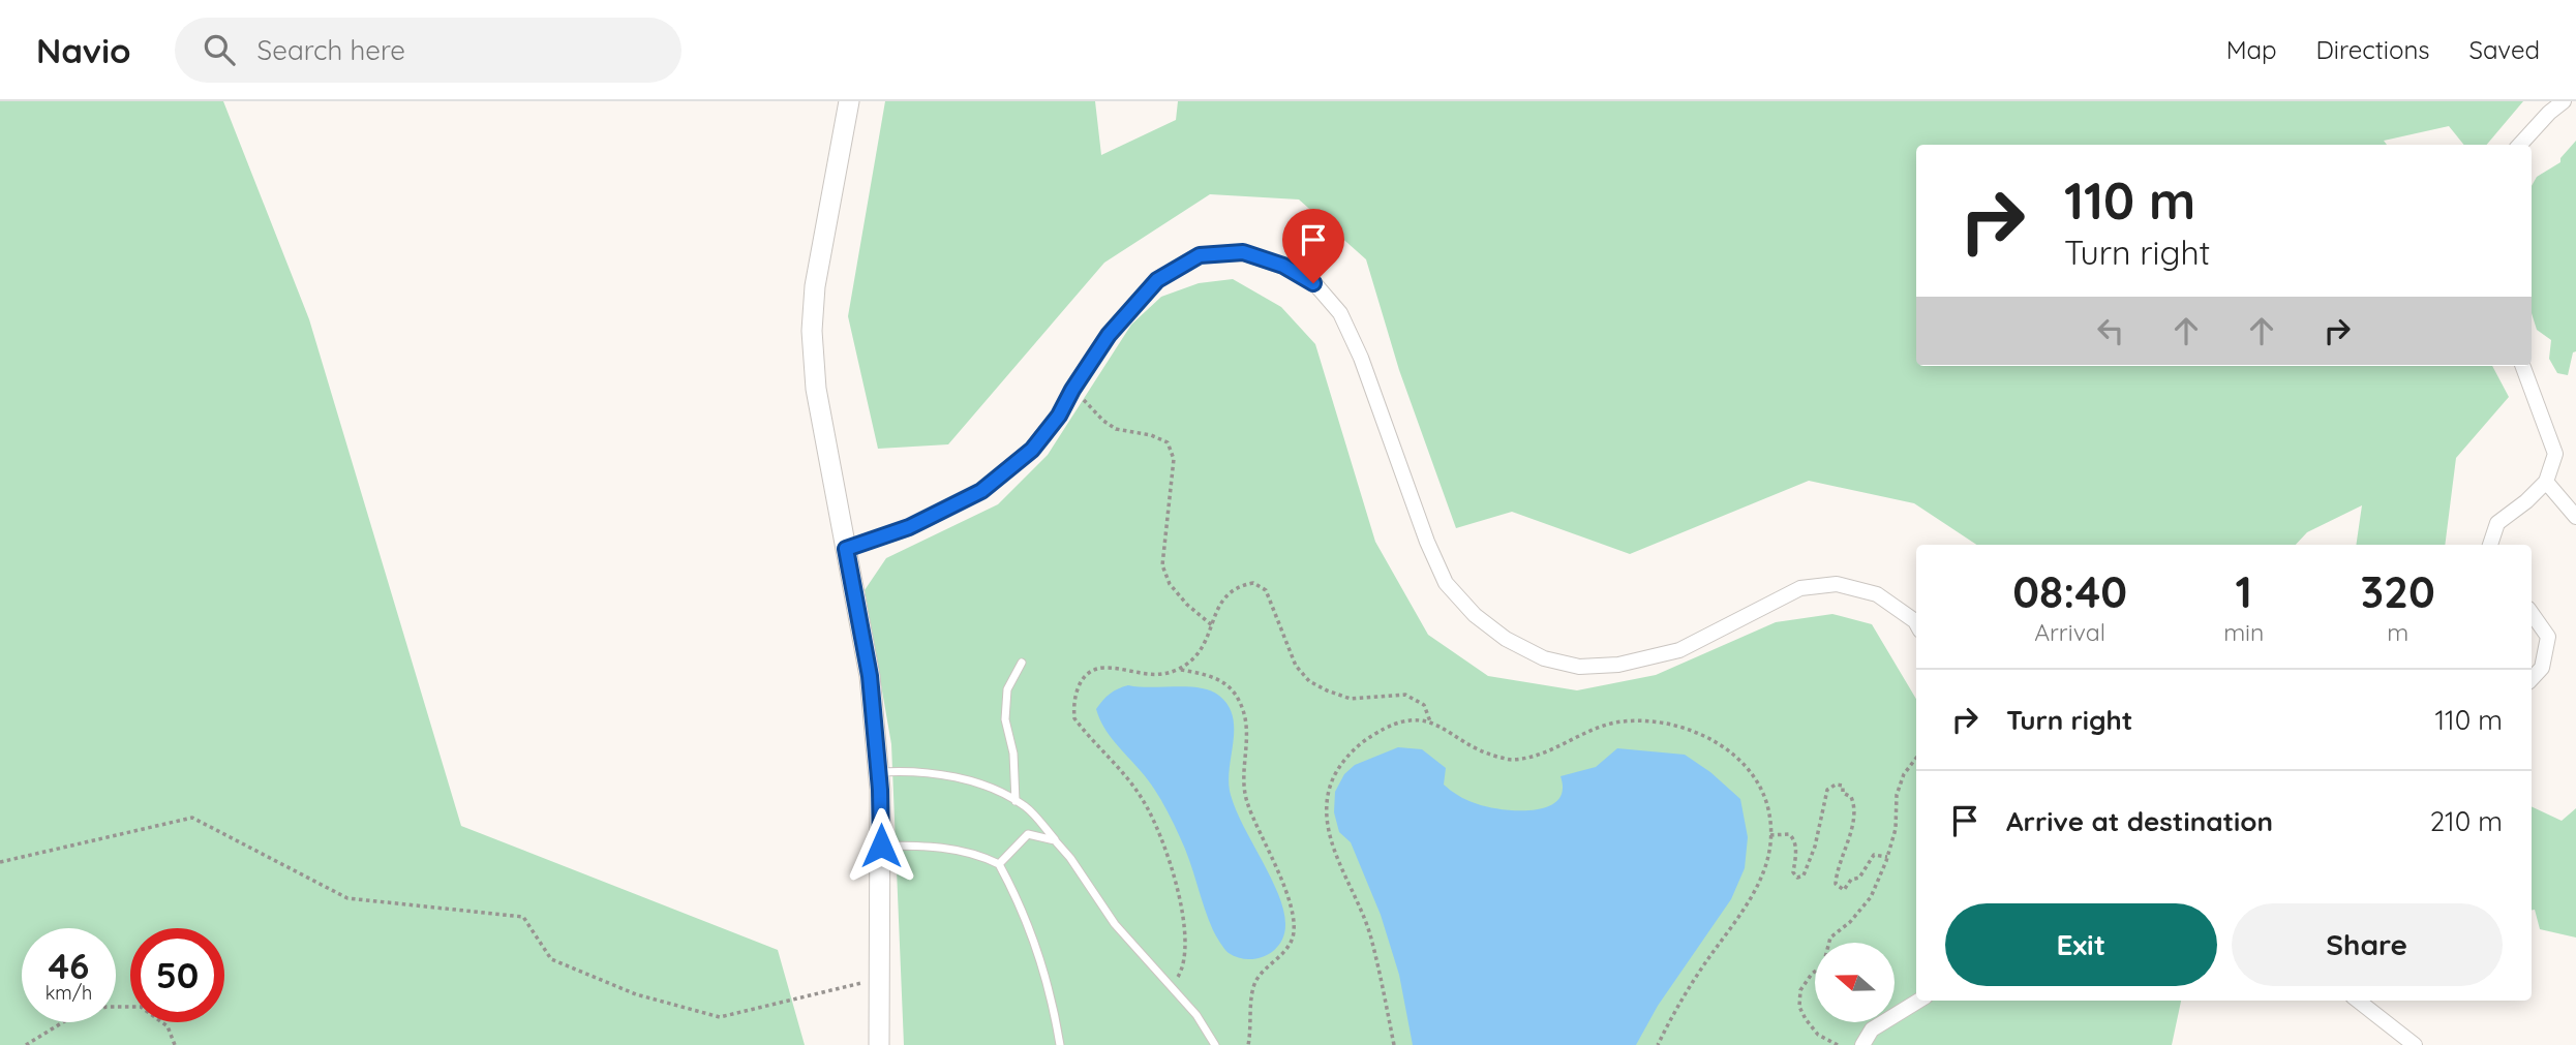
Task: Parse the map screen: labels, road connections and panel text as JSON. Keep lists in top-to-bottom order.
{
  "north": "left",
  "page": {
    "header": "Navio",
    "search": "Search here",
    "nav": ["Map", "Directions", "Saved"],
    "turn": ["110 m", "Turn right"],
    "eta": [
      "08:40",
      "Arrival",
      "1",
      "min",
      "320",
      "m"
    ],
    "list": [
      {
        "name": "Turn right",
        "value": "110 m"
      },
      {
        "name": "Arrive at destination",
        "value": "210 m"
      }
    ],
    "buttons": ["Exit", "Share"],
    "speed": "46 km/h",
    "limit": "50"
  }
}
